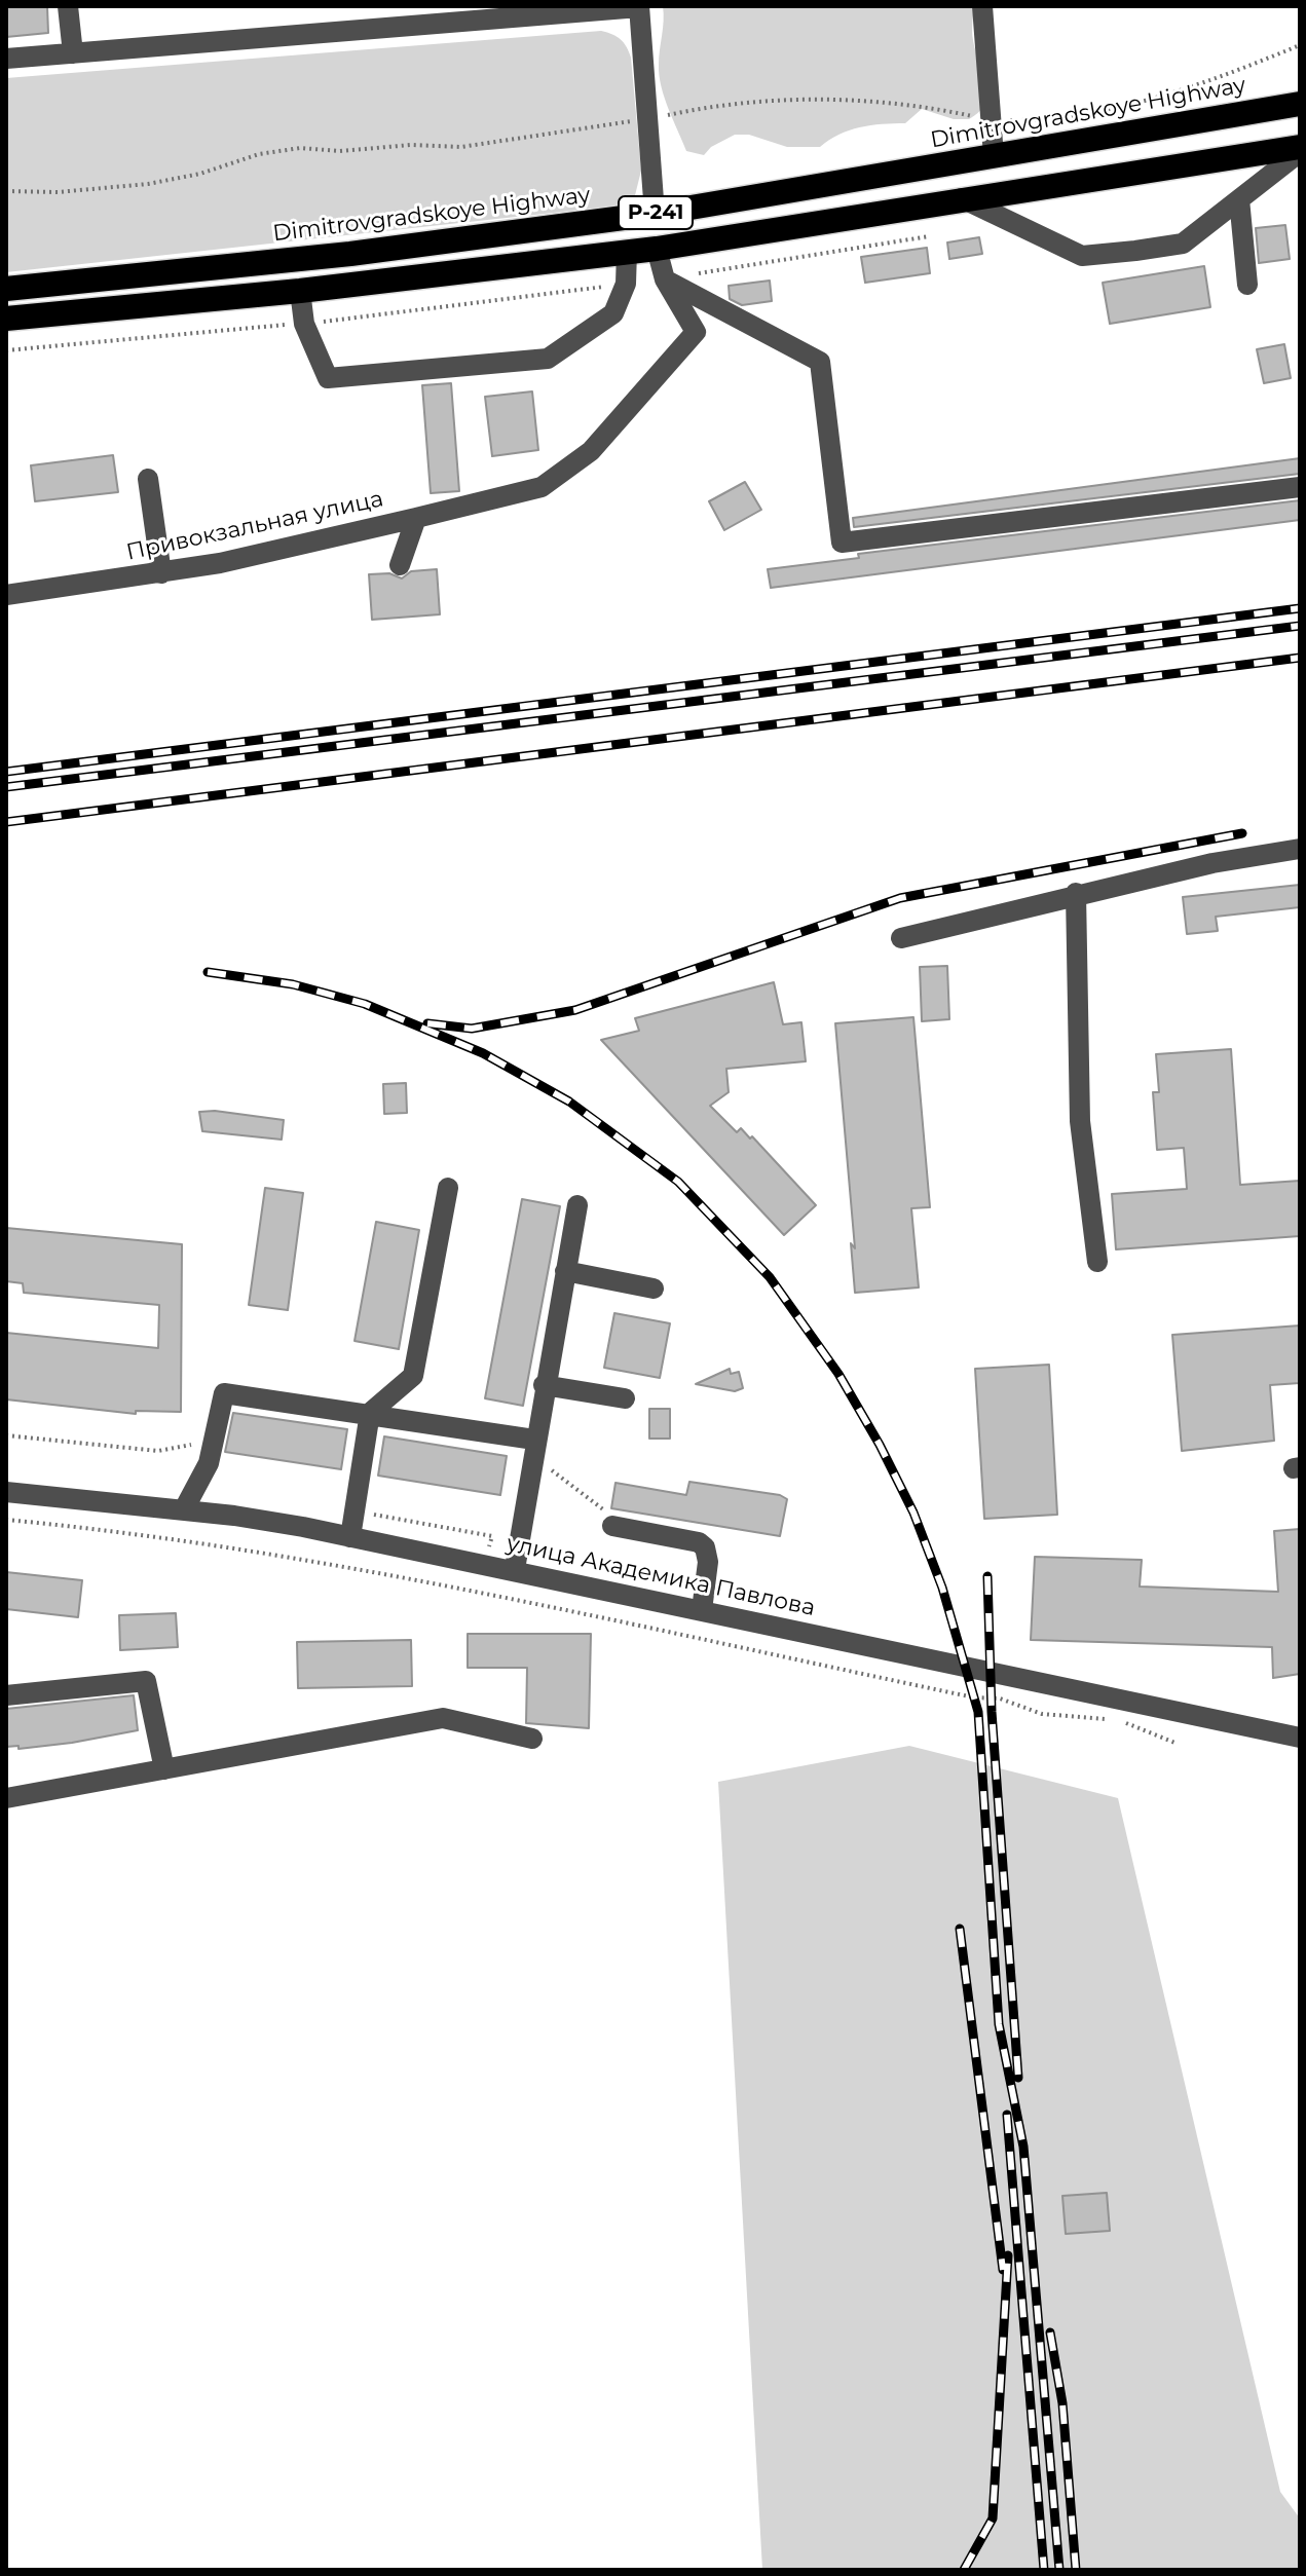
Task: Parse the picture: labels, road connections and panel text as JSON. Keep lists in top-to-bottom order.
{
  "streets": {
    "highway": ["Dimitrovgradskoye Highway", "Р-241"],
    "street": ["Привокзальная улица", "улица Академика Павлова"]
  }
}
